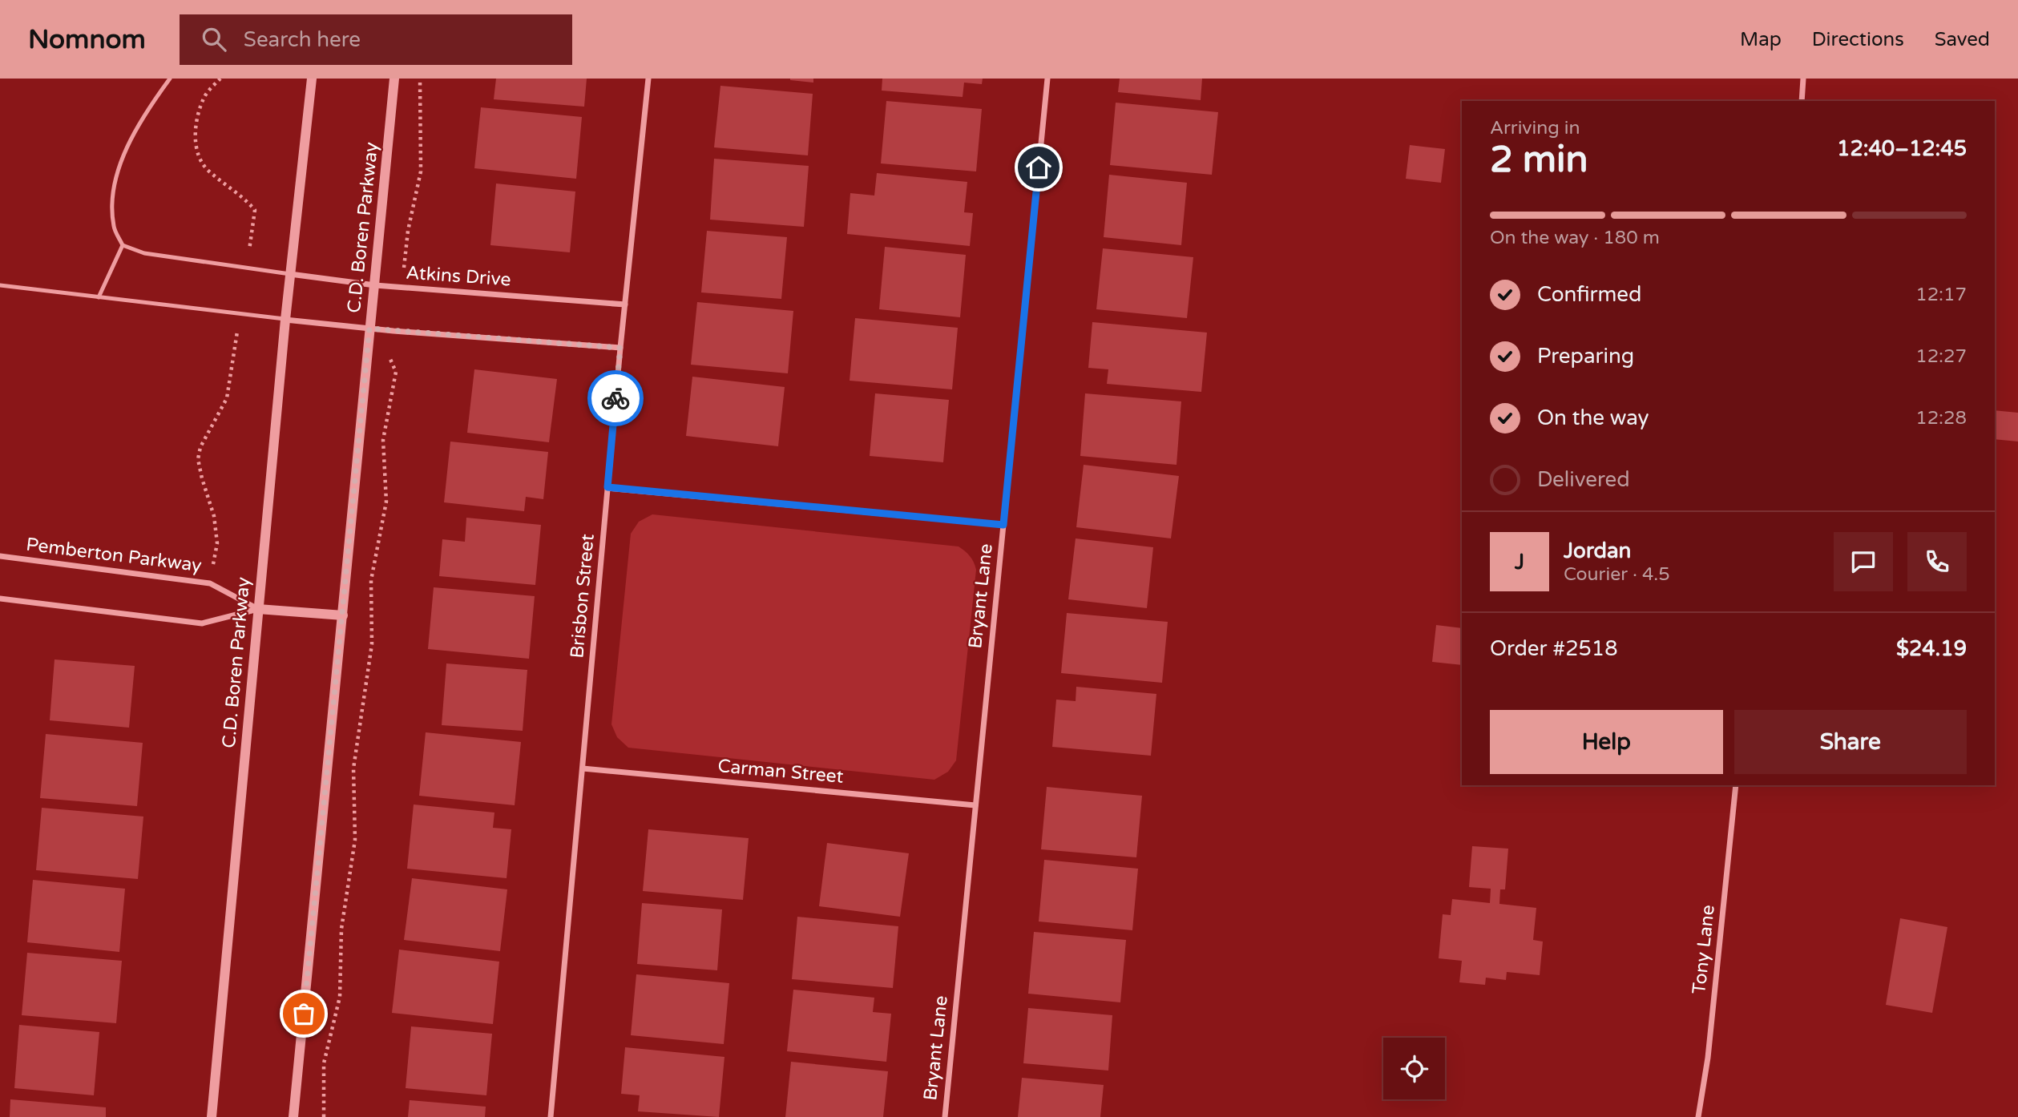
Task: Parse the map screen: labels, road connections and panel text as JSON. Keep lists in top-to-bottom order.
{
  "streets": {
    "street": [
      "C.D. Boren Parkway",
      "Atkins Drive",
      "Pemberton Parkway",
      "Brisbon Street",
      "Bryant Lane",
      "Carman Street",
      "Tony Lane"
    ]
  },
  "crossings": [
    ["C.D. Boren Parkway", "Atkins Drive"],
    ["C.D. Boren Parkway", "Pemberton Parkway"],
    ["Atkins Drive", "Brisbon Street"],
    ["Brisbon Street", "Carman Street"],
    ["Bryant Lane", "Carman Street"]
  ],
  "page": {
    "header": "Nomnom",
    "search": "Search here",
    "nav": ["Map", "Directions", "Saved"],
    "heading": ["2 min", "Arriving in", "12:40–12:45"],
    "panel": [
      "Jordan",
      "Courier · 4.5",
      "Order #2518",
      "$24.19"
    ],
    "bar": "On the way · 180 m",
    "list": [
      ["Confirmed", "12:17"],
      ["Preparing", "12:27"],
      ["On the way", "12:28"],
      "Delivered"
    ],
    "round": "J",
    "buttons": ["Help", "Share"]
  }
}
